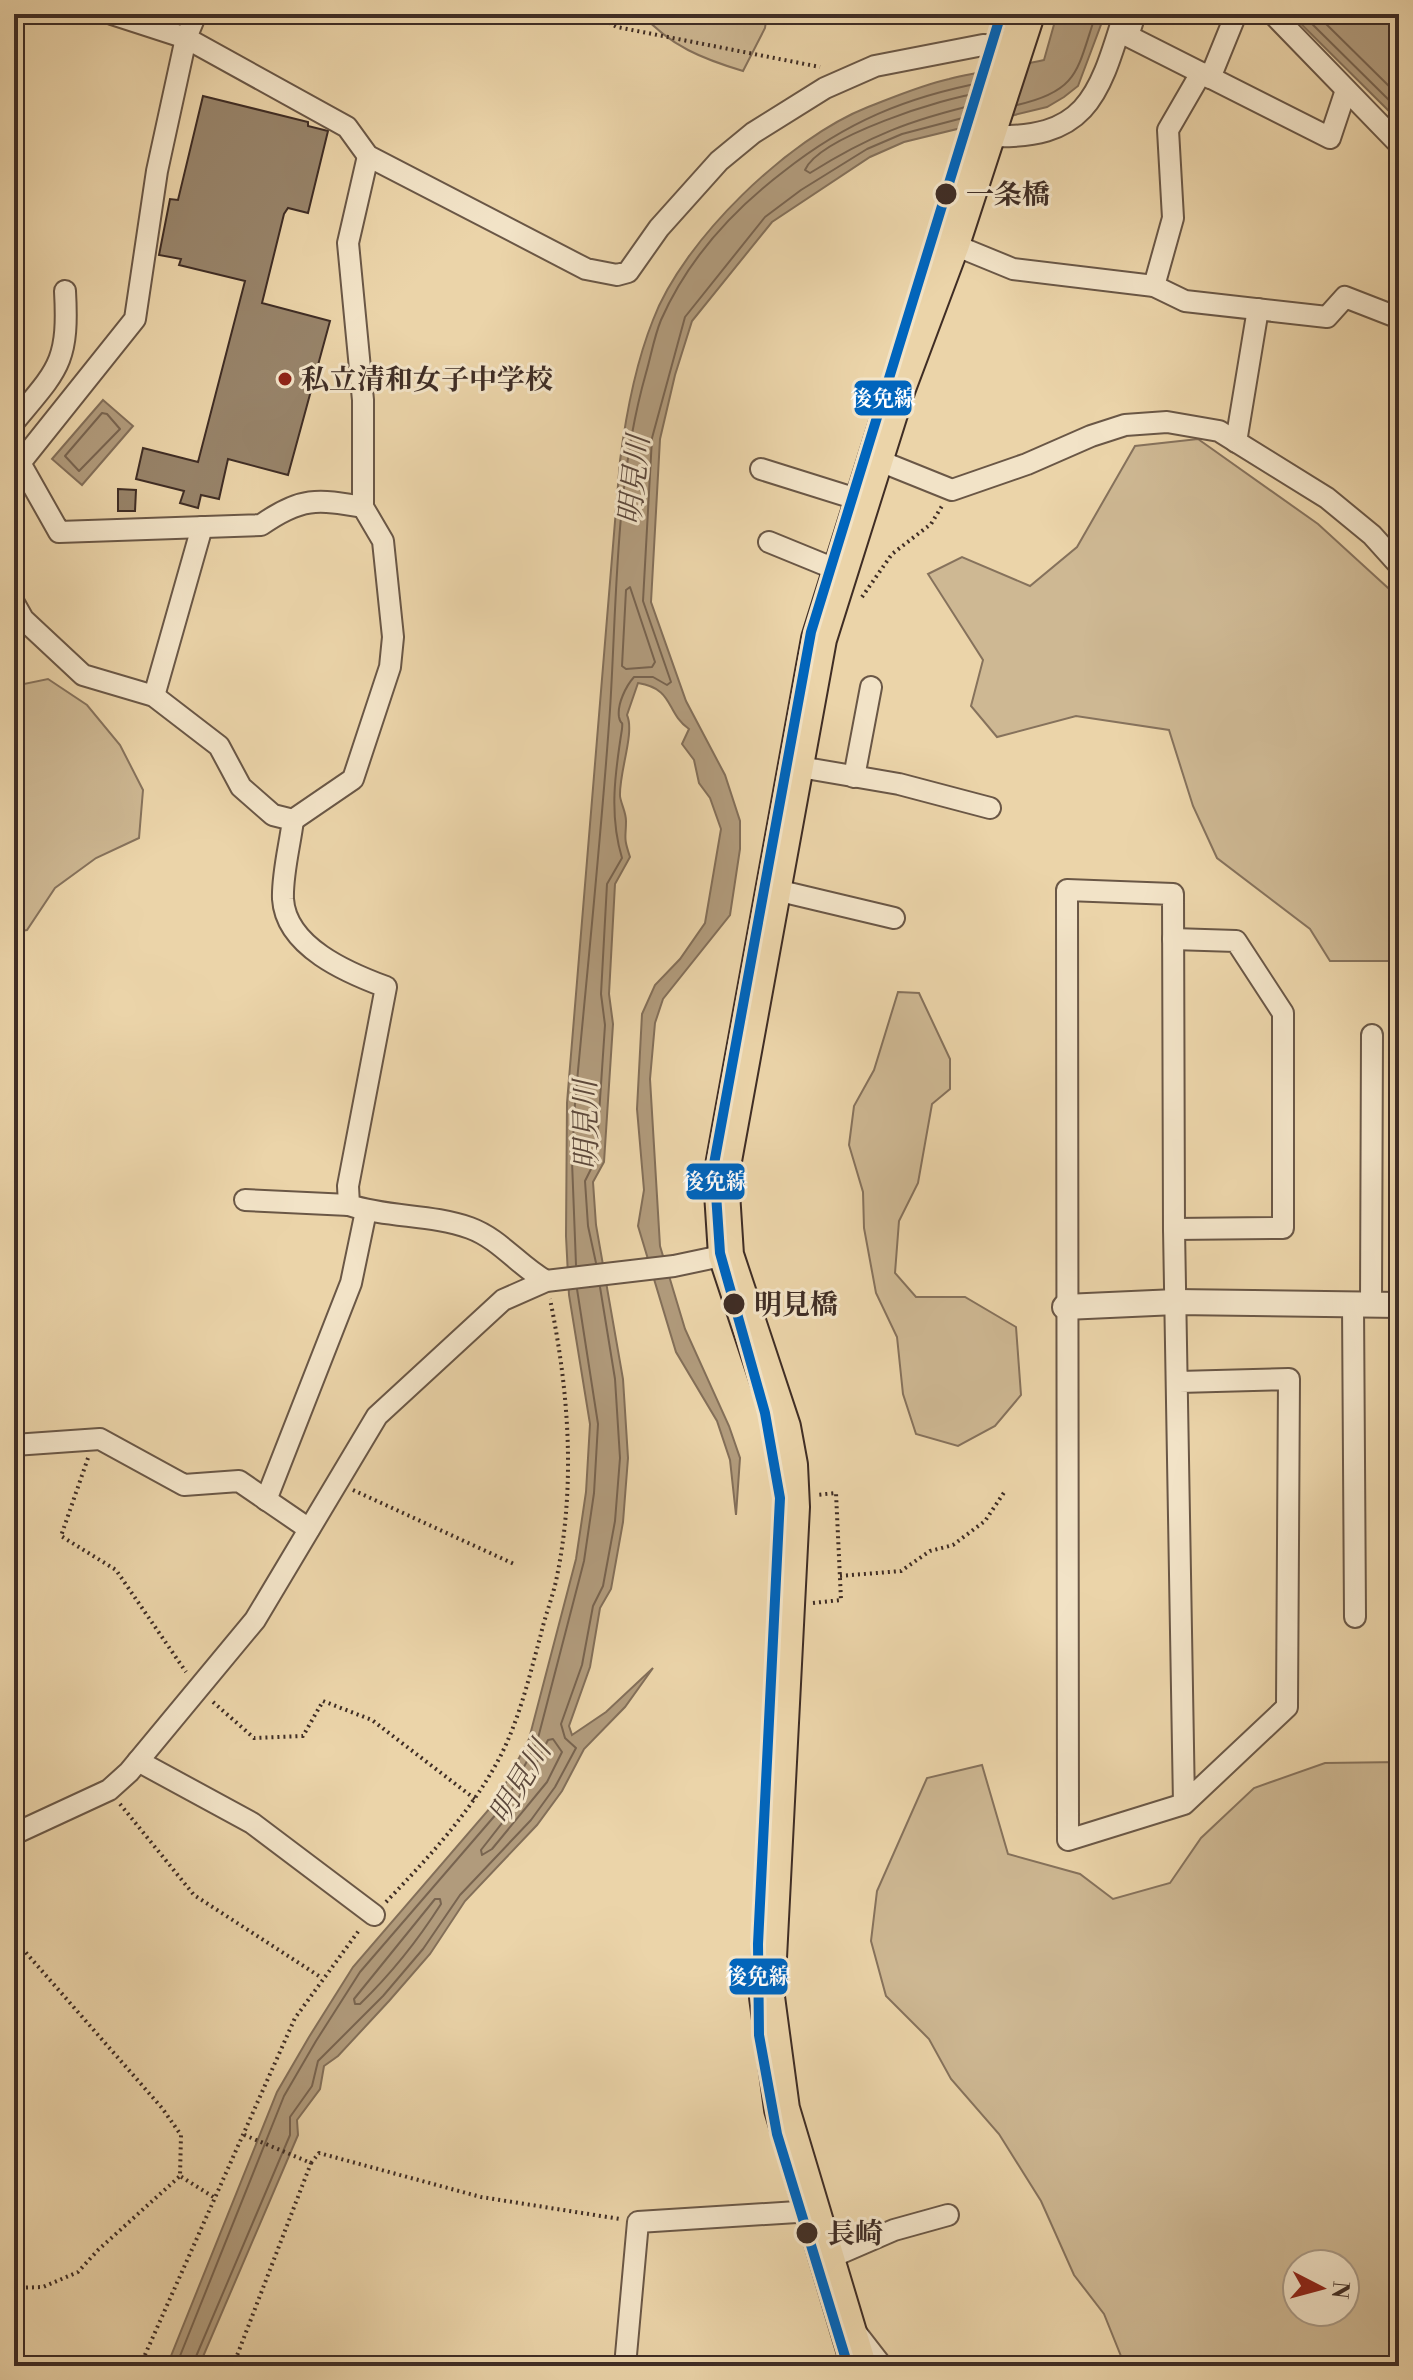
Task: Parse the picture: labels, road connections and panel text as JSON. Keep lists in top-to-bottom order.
{
  "water": ["明見川"],
  "places": [
    "一条橋",
    "私立清和女子中学校",
    "明見橋",
    "長崎"
  ],
  "lines": ["transit line 後免線"],
  "north": "right"
}
